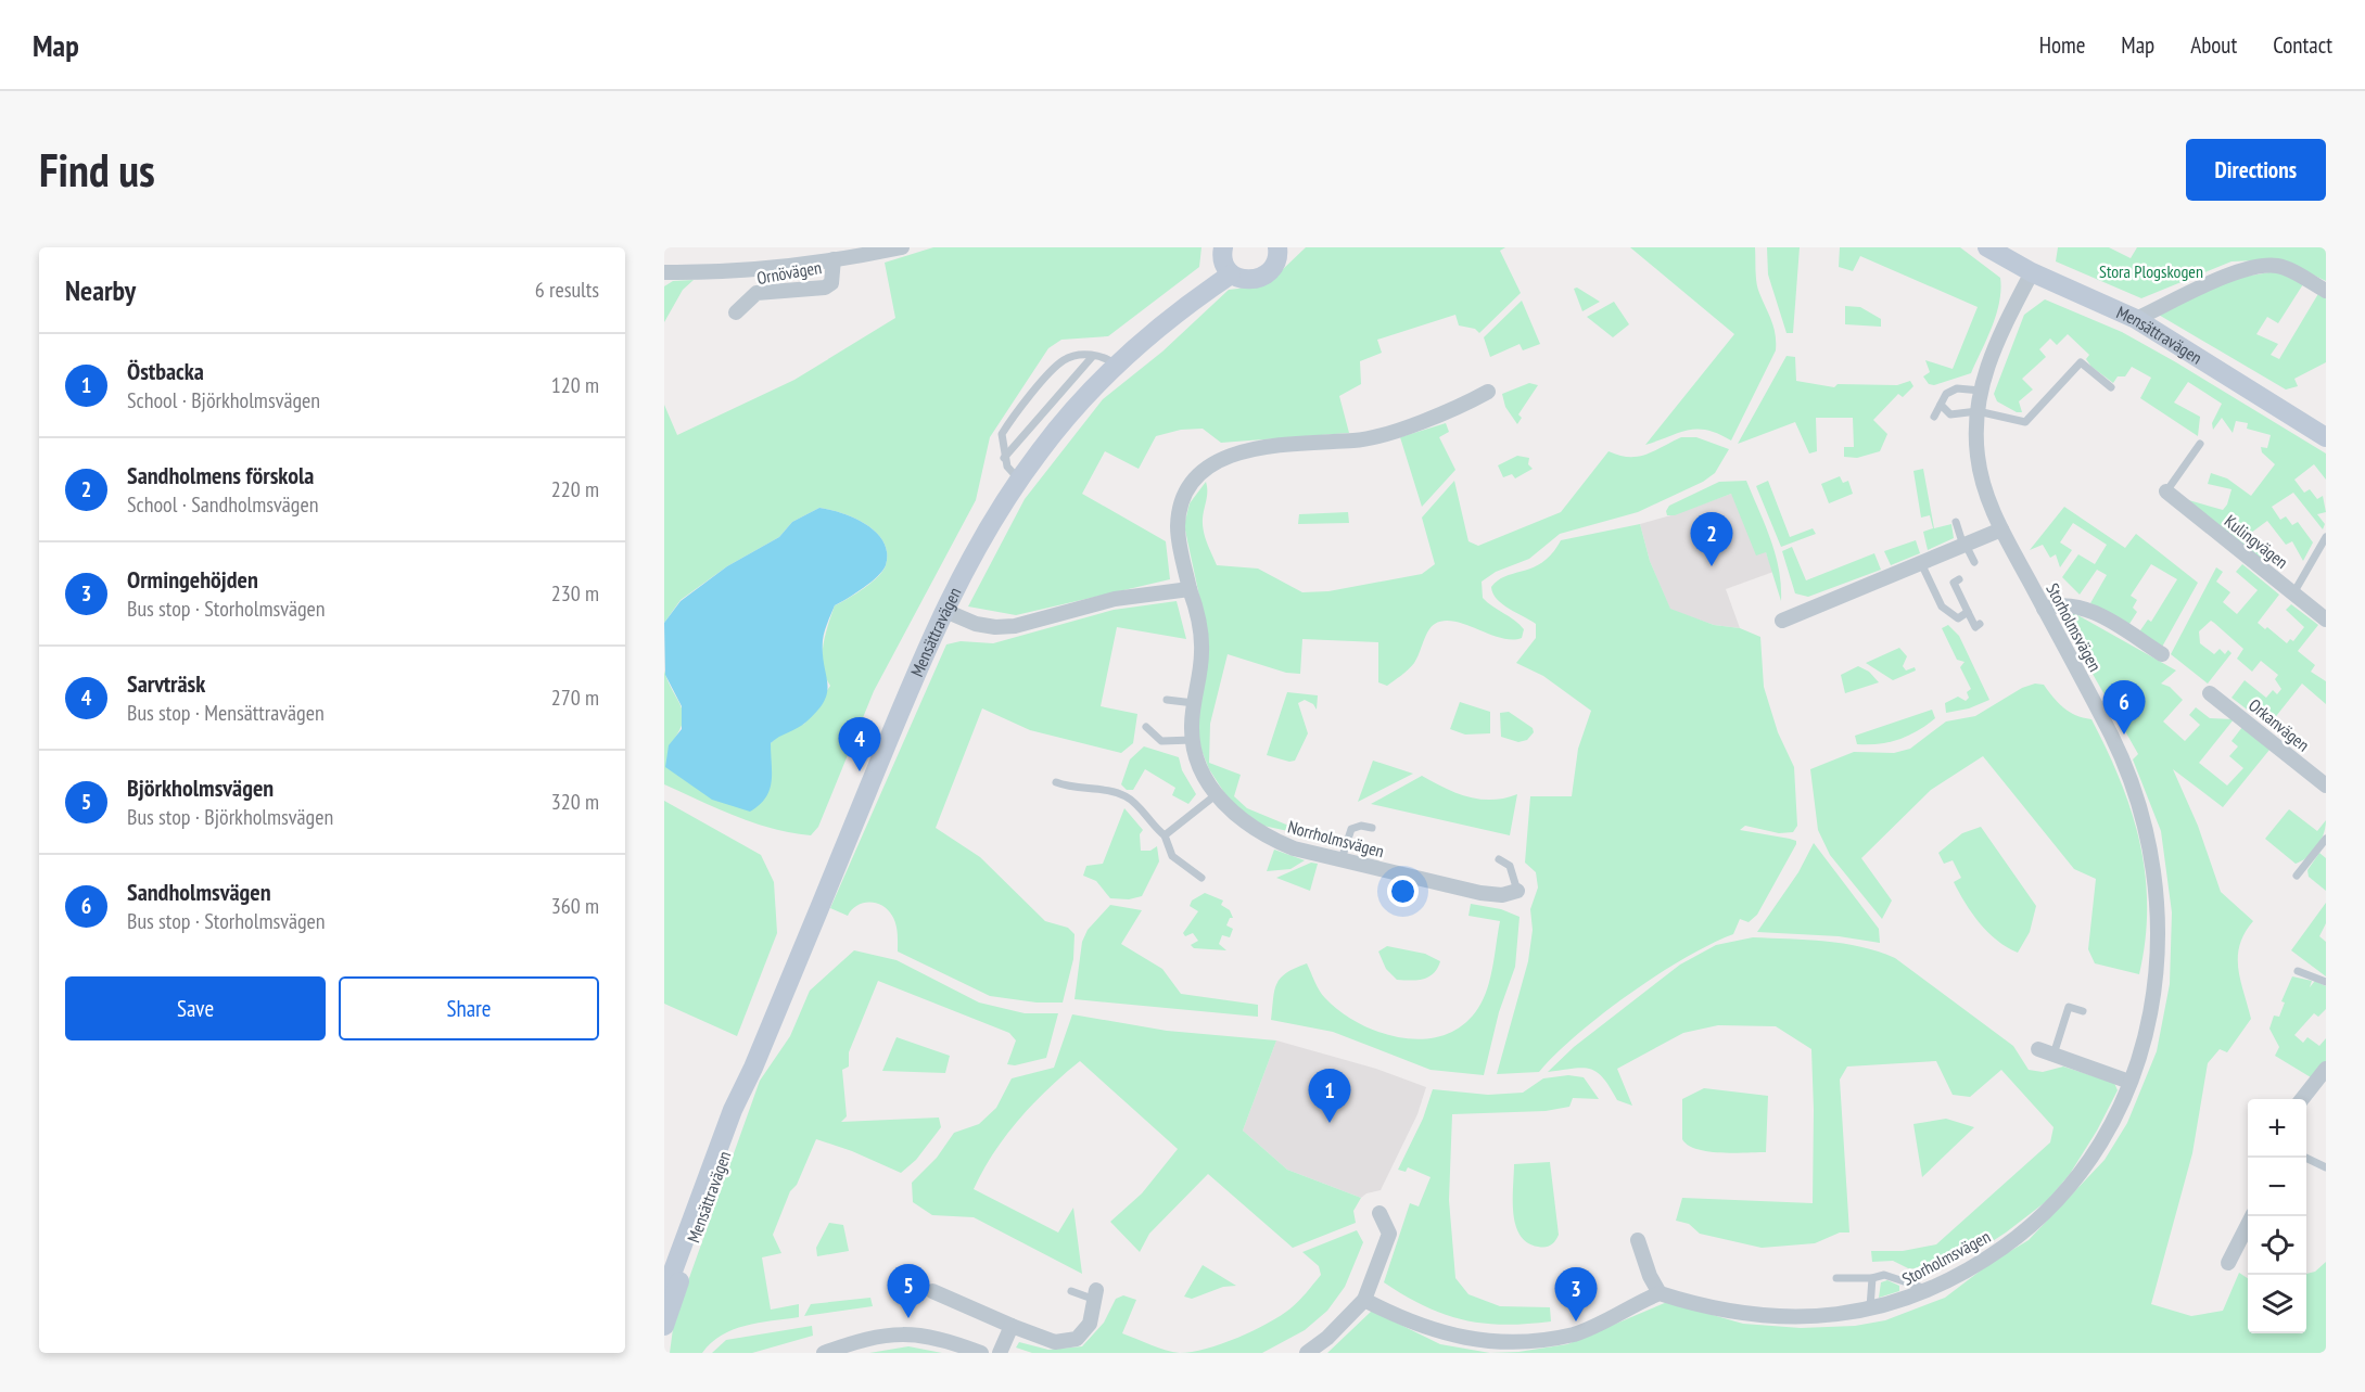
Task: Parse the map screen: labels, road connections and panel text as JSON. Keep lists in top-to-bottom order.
{
  "streets": {
    "street": [
      "Ornövägen",
      "Mensättravägen",
      "Kulingvägen",
      "Storholmsvägen",
      "Orkanvägen",
      "Norrholmsvägen"
    ]
  },
  "crossings": [
    ["Mensättravägen", "Storholmsvägen"]
  ],
  "parks": ["Stora Plogskogen"],
  "page": {
    "header": "Map",
    "nav": [
      "Home",
      "Map",
      "About",
      "Contact"
    ],
    "buttons": [
      "Directions",
      ["Save", "Share"]
    ],
    "title": "Find us",
    "heading": ["Nearby", "6 results"],
    "list": [
      {
        "mark": "1",
        "name": "Östbacka",
        "note": "School · Björkholmsvägen",
        "value": "120 m"
      },
      {
        "mark": "2",
        "name": "Sandholmens förskola",
        "note": "School · Sandholmsvägen",
        "value": "220 m"
      },
      {
        "mark": "3",
        "name": "Ormingehöjden",
        "note": "Bus stop · Storholmsvägen",
        "value": "230 m"
      },
      {
        "mark": "4",
        "name": "Sarvträsk",
        "note": "Bus stop · Mensättravägen",
        "value": "270 m"
      },
      {
        "mark": "5",
        "name": "Björkholmsvägen",
        "note": "Bus stop · Björkholmsvägen",
        "value": "320 m"
      },
      {
        "mark": "6",
        "name": "Sandholmsvägen",
        "note": "Bus stop · Storholmsvägen",
        "value": "360 m"
      }
    ],
    "pins": [
      "2",
      "6",
      "4",
      "1",
      "5",
      "3"
    ],
    "map_buttons": ["+", "−"]
  }
}
